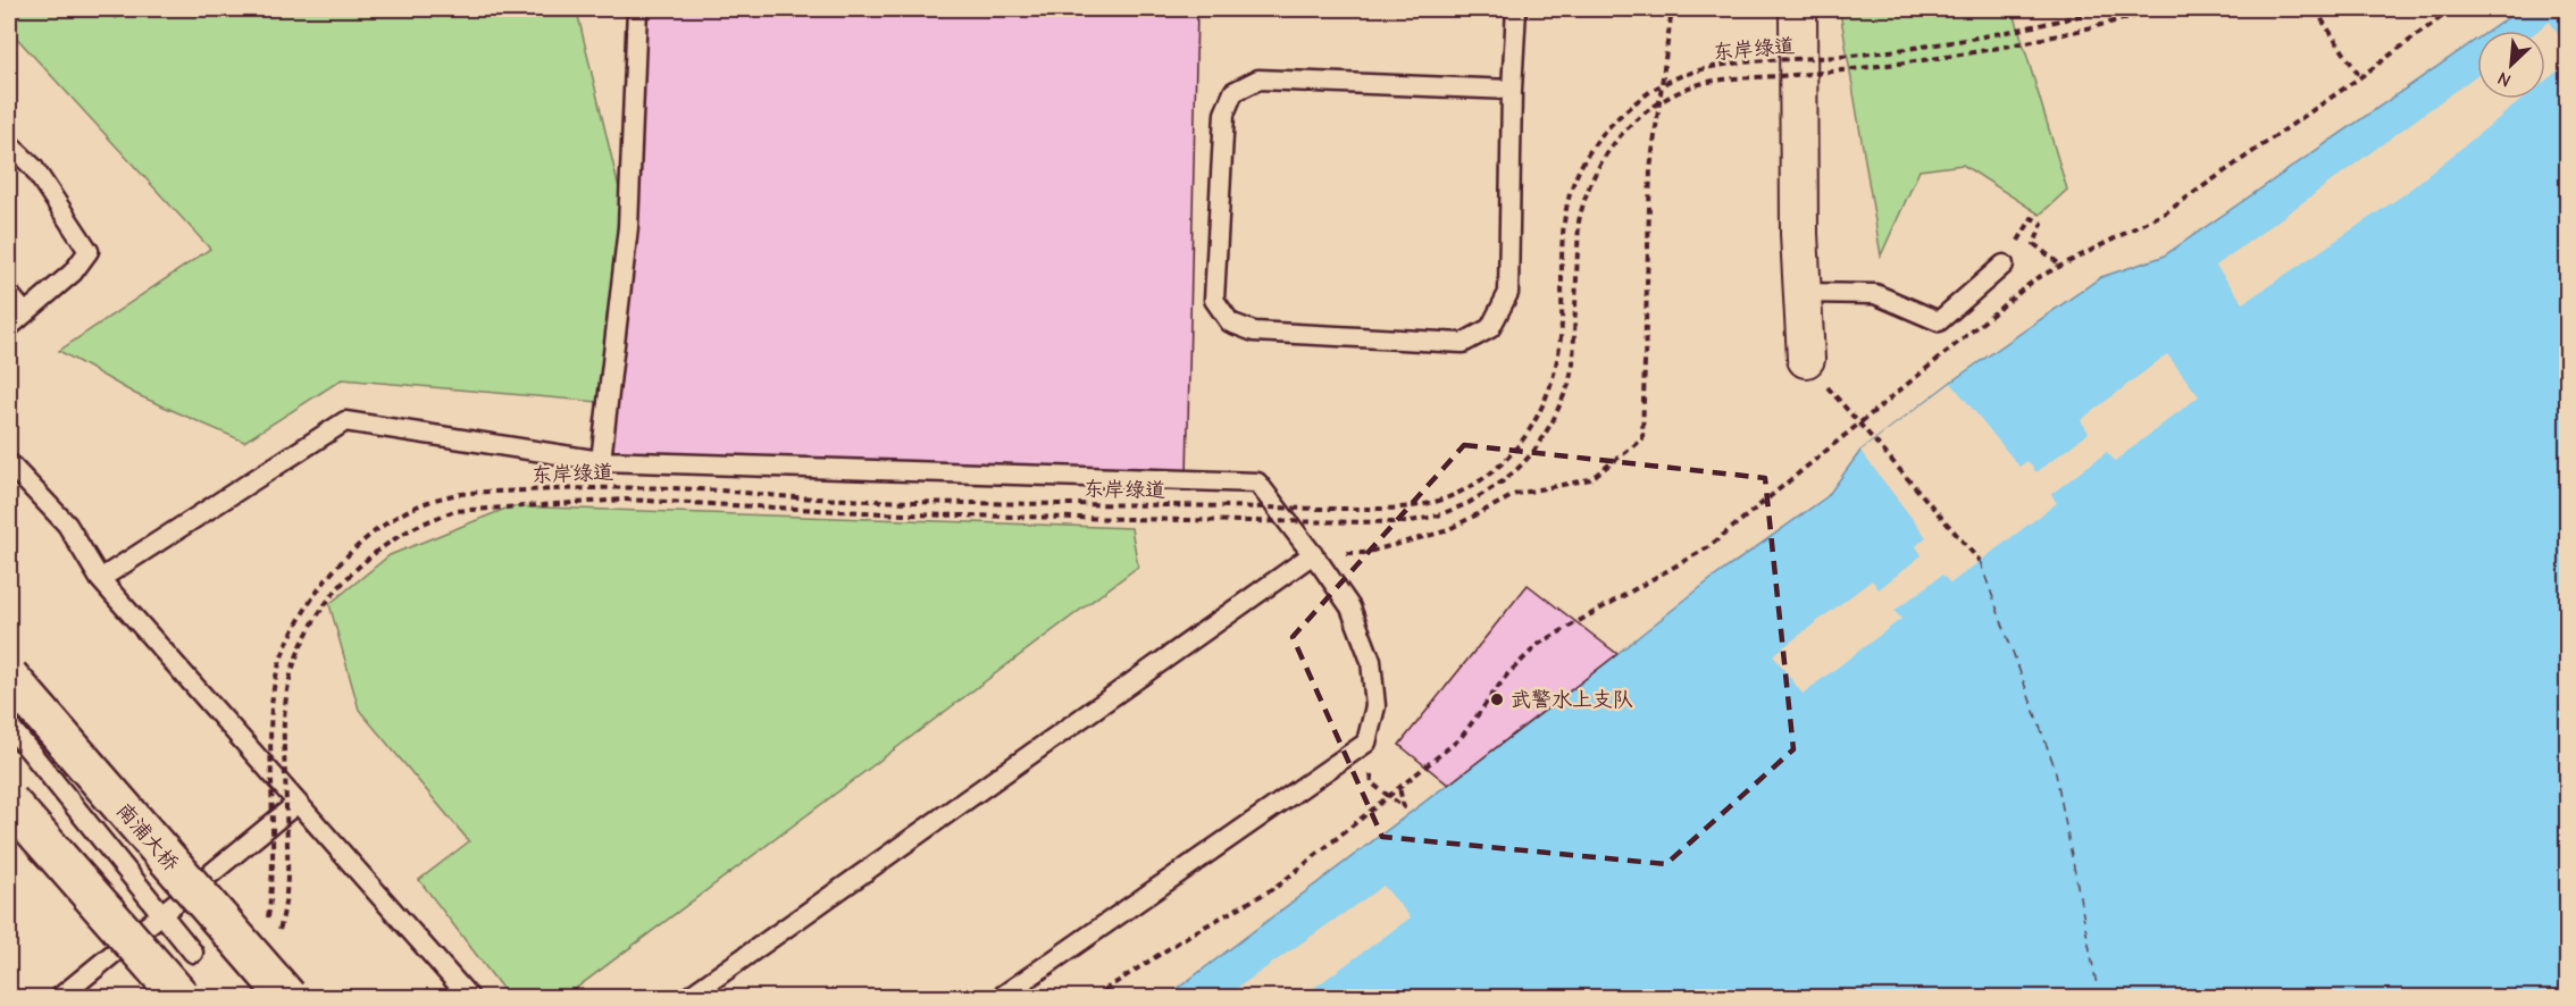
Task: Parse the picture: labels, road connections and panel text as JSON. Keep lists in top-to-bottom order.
{
  "streets": {
    "highway": ["南浦大桥"],
    "path": ["东岸绿道"]
  },
  "places": ["武警水上支队"],
  "north": "bottom left"
}
